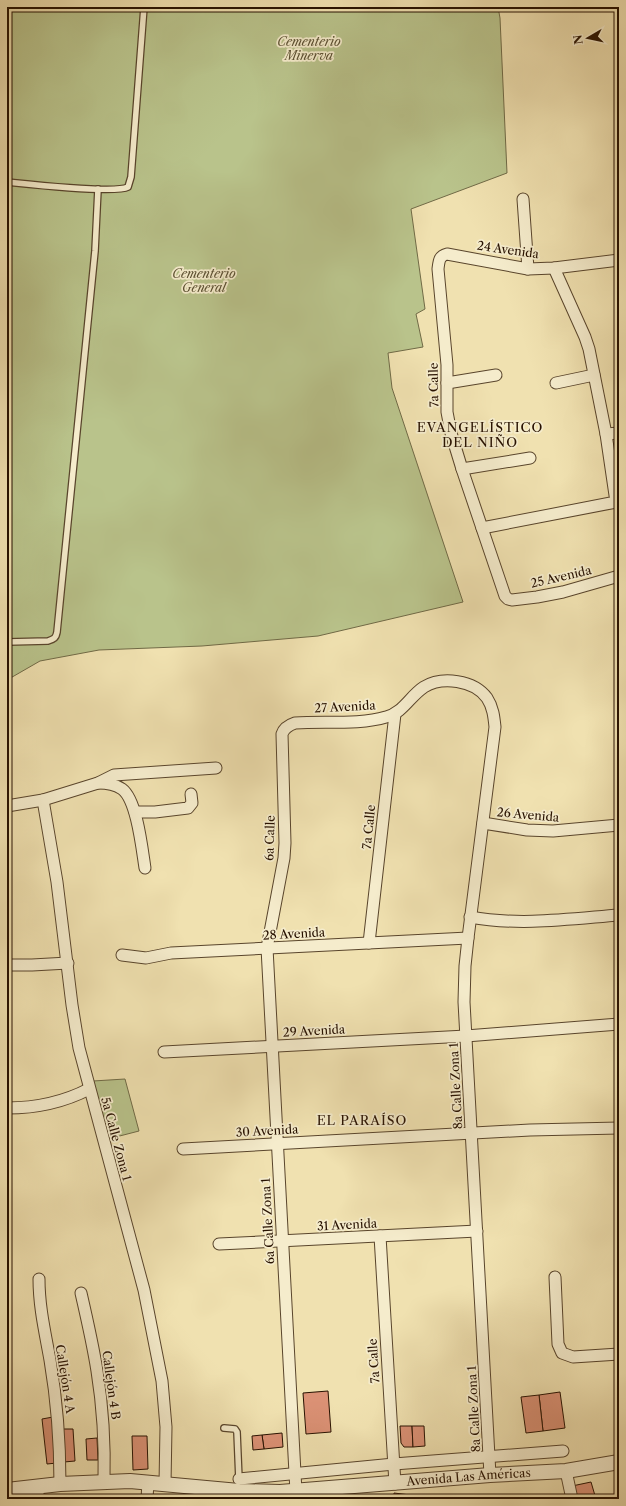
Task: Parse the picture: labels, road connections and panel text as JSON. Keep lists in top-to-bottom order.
{
  "streets": {
    "street": [
      "24 Avenida",
      "7a Calle",
      "25 Avenida",
      "27 Avenida",
      "26 Avenida",
      "6a Calle",
      "28 Avenida",
      "29 Avenida",
      "8a Calle Zona 1",
      "30 Avenida",
      "5a Calle Zona 1",
      "6a Calle Zona 1",
      "31 Avenida",
      "Callejón 4 A",
      "Callejón 4 B",
      "Avenida Las Américas"
    ]
  },
  "crossings": [
    ["24 Avenida", "7a Calle"],
    ["7a Calle", "25 Avenida"],
    ["7a Calle", "27 Avenida"],
    ["7a Calle", "28 Avenida"],
    ["7a Calle", "31 Avenida"],
    ["7a Calle", "Avenida Las Américas"],
    ["27 Avenida", "6a Calle"],
    ["27 Avenida", "8a Calle Zona 1"],
    ["26 Avenida", "8a Calle Zona 1"],
    ["6a Calle", "28 Avenida"],
    ["6a Calle", "6a Calle Zona 1"],
    ["28 Avenida", "8a Calle Zona 1"],
    ["28 Avenida", "6a Calle Zona 1"],
    ["29 Avenida", "8a Calle Zona 1"],
    ["29 Avenida", "6a Calle Zona 1"],
    ["8a Calle Zona 1", "30 Avenida"],
    ["8a Calle Zona 1", "31 Avenida"],
    ["8a Calle Zona 1", "Avenida Las Américas"],
    ["30 Avenida", "6a Calle Zona 1"],
    ["5a Calle Zona 1", "Avenida Las Américas"],
    ["6a Calle Zona 1", "31 Avenida"],
    ["6a Calle Zona 1", "Avenida Las Américas"],
    ["Callejón 4 A", "Avenida Las Américas"],
    ["Callejón 4 B", "Avenida Las Américas"]
  ],
  "districts": ["EVANGELÍSTICO DEL NIÑO", "EL PARAÍSO"],
  "parks": ["Cementerio Minerva", "Cementerio General"],
  "north": "left"
}
